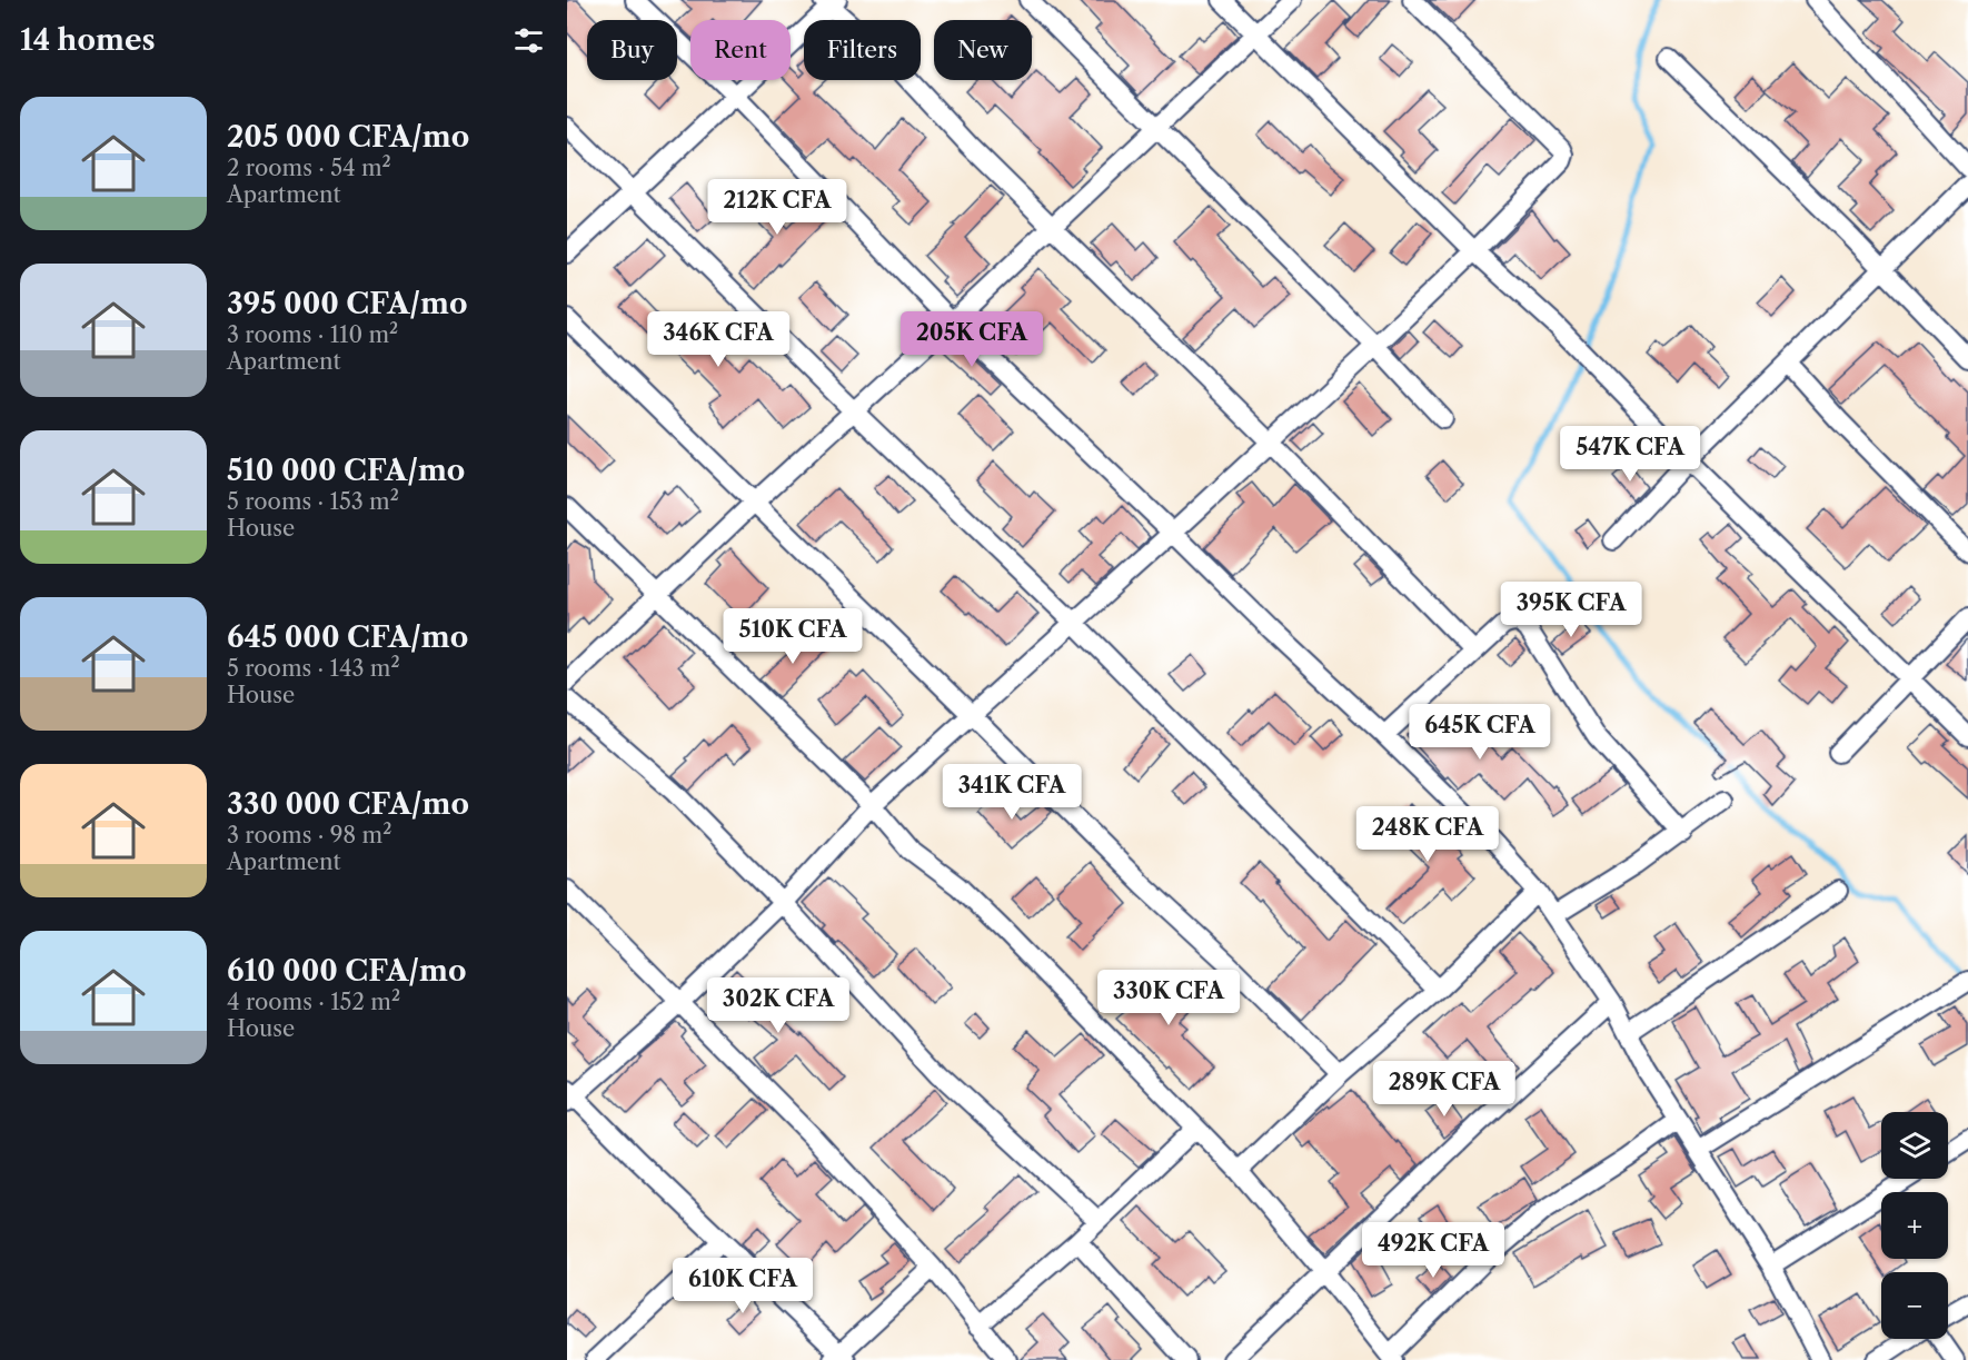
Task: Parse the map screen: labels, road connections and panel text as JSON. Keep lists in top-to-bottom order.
{
  "page": {
    "heading": "14 homes",
    "chip": [
      "Buy",
      "Rent",
      "Filters",
      "New"
    ],
    "list": [
      {
        "name": "205 000 CFA/mo",
        "note": "2 rooms · 54 m² · Apartment"
      },
      {
        "name": "395 000 CFA/mo",
        "note": "3 rooms · 110 m² · Apartment"
      },
      {
        "name": "510 000 CFA/mo",
        "note": "5 rooms · 153 m² · House"
      },
      {
        "name": "645 000 CFA/mo",
        "note": "5 rooms · 143 m² · House"
      },
      {
        "name": "330 000 CFA/mo",
        "note": "3 rooms · 98 m² · Apartment"
      },
      {
        "name": "610 000 CFA/mo",
        "note": "4 rooms · 152 m² · House"
      }
    ],
    "price": [
      "212K CFA",
      "346K CFA",
      "205K CFA",
      "547K CFA",
      "395K CFA",
      "510K CFA",
      "645K CFA",
      "341K CFA",
      "248K CFA",
      "330K CFA",
      "302K CFA",
      "289K CFA",
      "492K CFA",
      "610K CFA"
    ],
    "map_buttons": ["+", "−"]
  }
}
